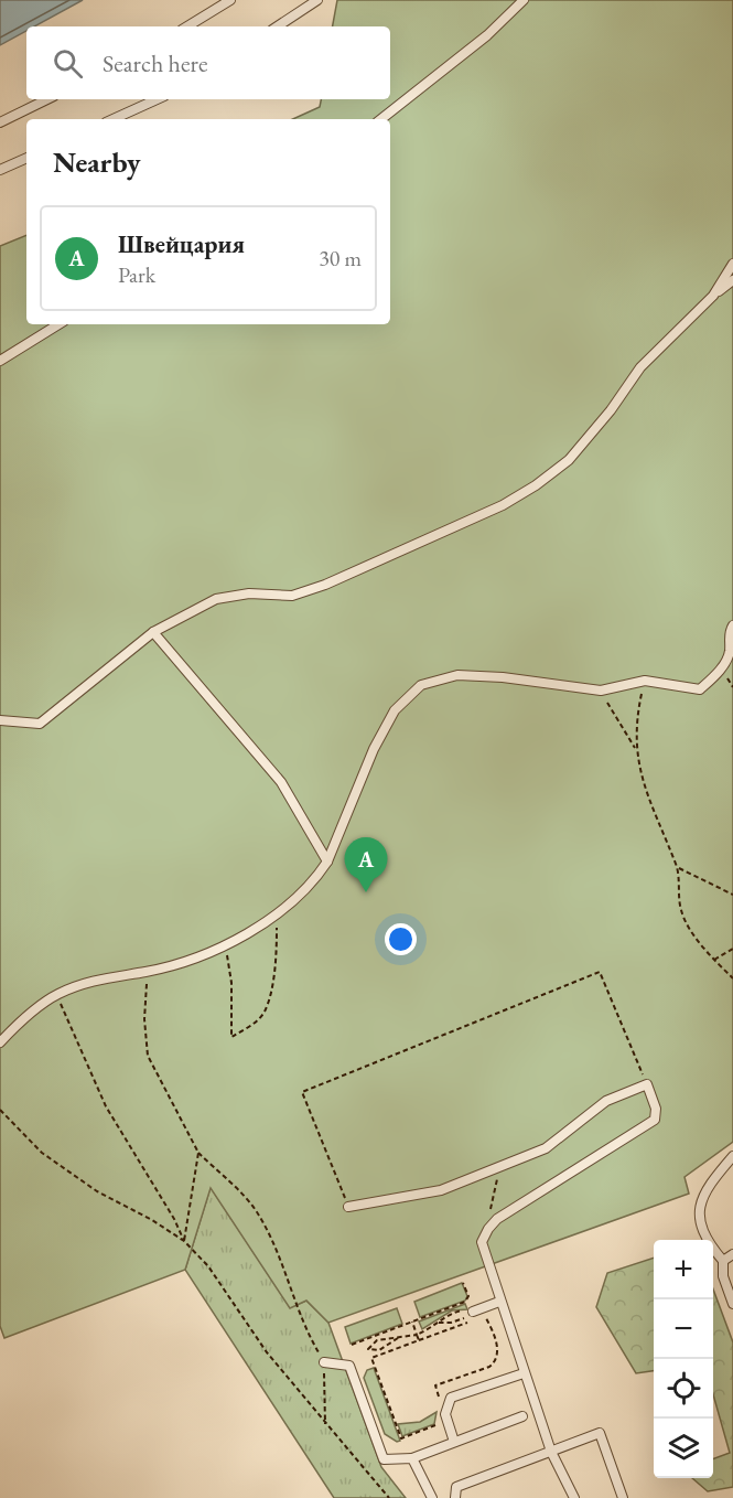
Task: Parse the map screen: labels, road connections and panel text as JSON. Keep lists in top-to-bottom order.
{
  "page": {
    "search": "Search here",
    "heading": "Nearby",
    "list": [
      {
        "mark": "A",
        "name": "Швейцария",
        "note": "Park",
        "value": "30 m"
      }
    ],
    "pins": "A",
    "map_buttons": ["+", "−"]
  }
}
